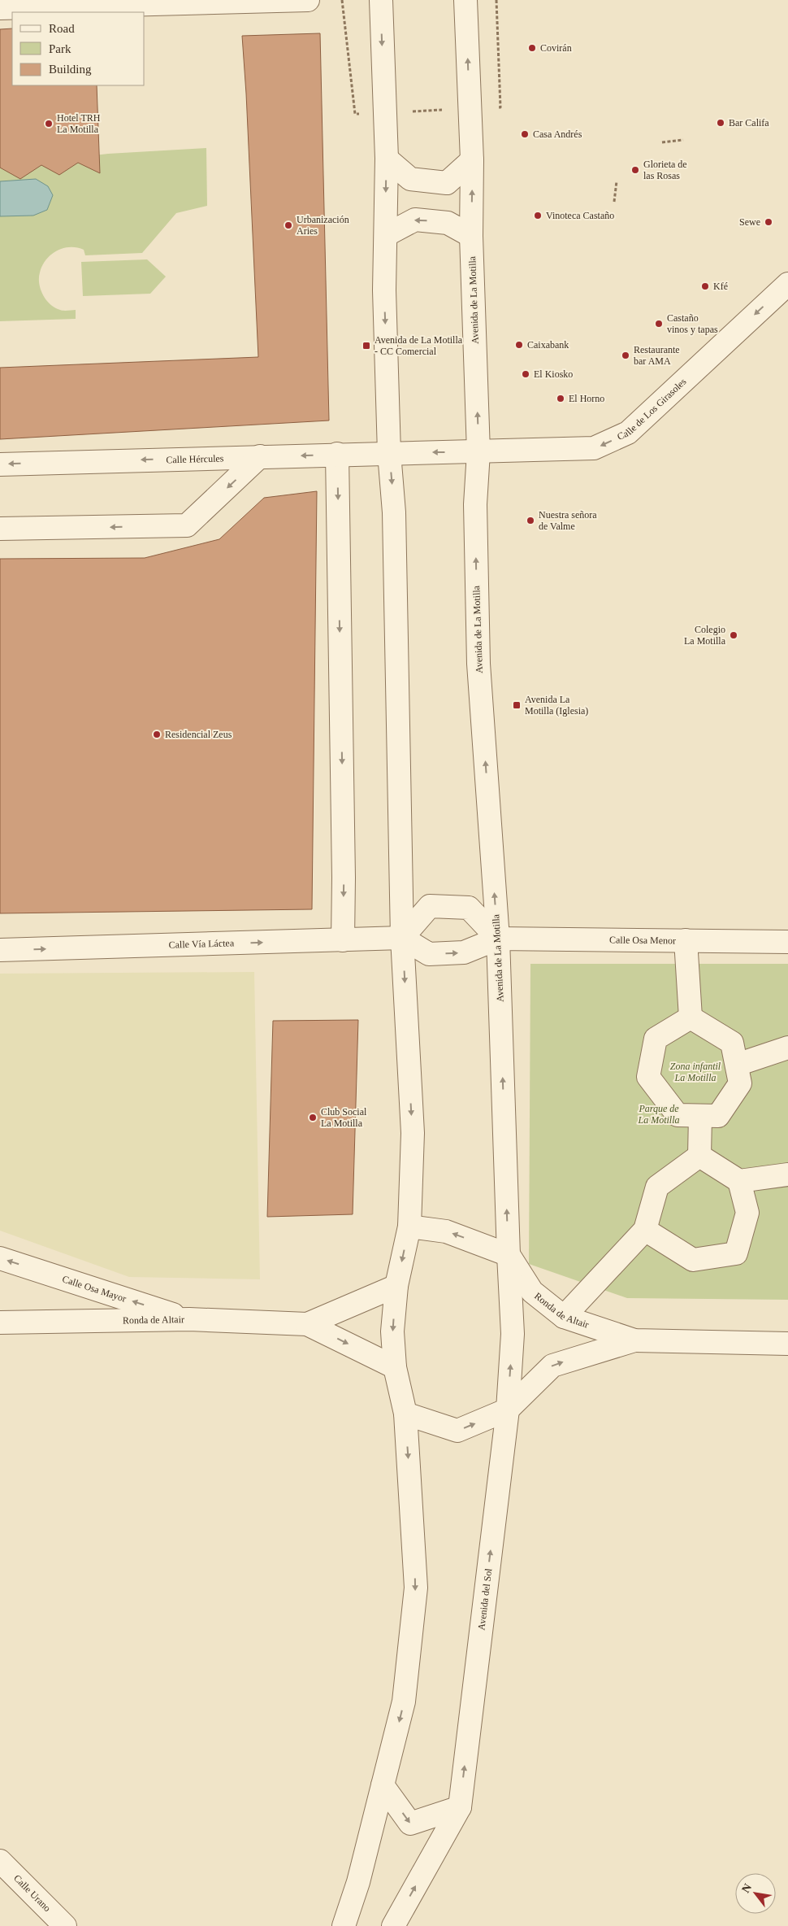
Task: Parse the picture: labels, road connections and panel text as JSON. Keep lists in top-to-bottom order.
{
  "streets": {
    "street": [
      "Avenida de La Motilla",
      "Calle de Los Girasoles",
      "Calle Hércules",
      "Calle Osa Menor",
      "Calle Vía Láctea",
      "Calle Osa Mayor",
      "Ronda de Altair",
      "Avenida del Sol",
      "Calle Urano"
    ]
  },
  "crossings": [
    ["Avenida de La Motilla", "Calle de Los Girasoles"],
    ["Avenida de La Motilla", "Calle Osa Menor"],
    ["Avenida de La Motilla", "Ronda de Altair"],
    ["Avenida de La Motilla", "Avenida del Sol"],
    ["Calle de Los Girasoles", "Calle Hércules"],
    ["Calle Osa Mayor", "Ronda de Altair"],
    ["Ronda de Altair", "Avenida del Sol"]
  ],
  "one_way": ["Calle de Los Girasoles", "Calle Vía Láctea", "Calle Osa Mayor"],
  "parks": ["Zona infantil La Motilla", "Parque de La Motilla"],
  "places": {
    "other": [
      "Covirán",
      "Bar Califa",
      "Hotel TRH La Motilla",
      "Casa Andrés",
      "Glorieta de las Rosas",
      "Vinoteca Castaño",
      "Sewe",
      "Urbanización Aries",
      "Kfé",
      "Castaño vinos y tapas",
      "Caixabank",
      "Restaurante bar AMA",
      "El Kiosko",
      "El Horno",
      "Nuestra señora de Valme",
      "Colegio La Motilla",
      "Residencial Zeus",
      "Club Social La Motilla"
    ],
    "transit": ["Avenida de La Motilla - CC Comercial", "Avenida La Motilla (Iglesia)"]
  },
  "legend": ["Road", "Park", "Building"],
  "north": "top left"
}
